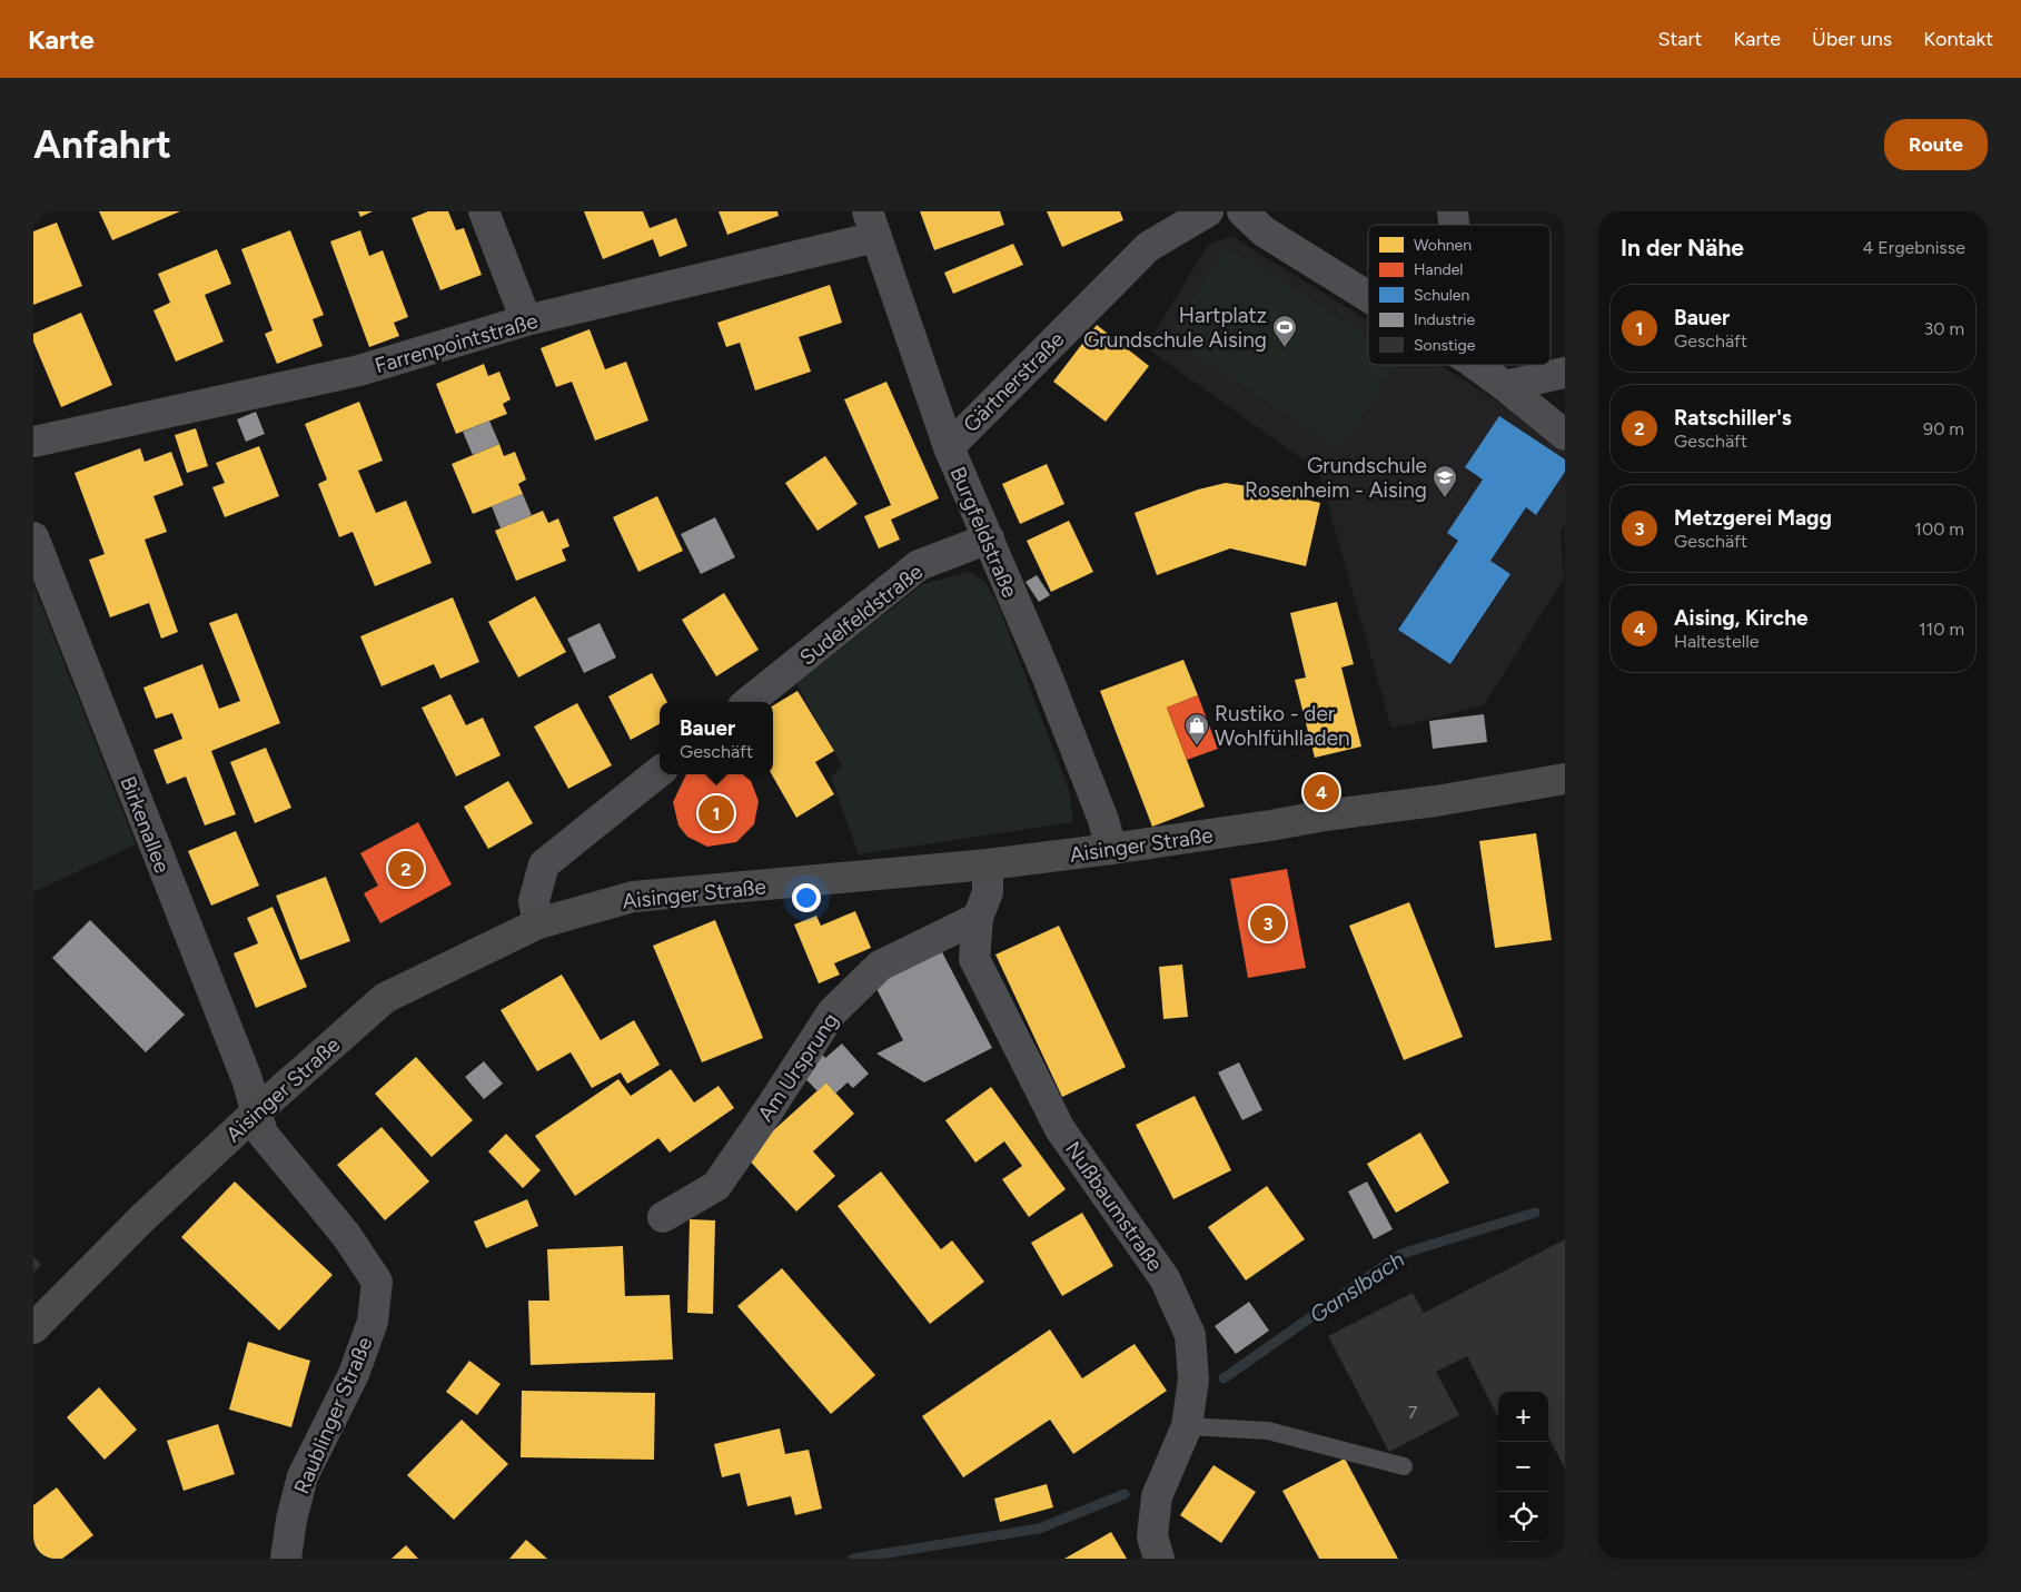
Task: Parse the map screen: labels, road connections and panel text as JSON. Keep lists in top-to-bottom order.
{
  "streets": {
    "main road": ["Aisinger Straße"],
    "street": [
      "Farrenpointstraße",
      "Gärtnerstraße",
      "Burgfeldstraße",
      "Sudelfeldstraße",
      "Birkenallee",
      "Am Ursprung",
      "Nußbaumstraße",
      "Raublinger Straße"
    ]
  },
  "crossings": [
    ["Farrenpointstraße", "Burgfeldstraße"],
    ["Gärtnerstraße", "Burgfeldstraße"],
    ["Burgfeldstraße", "Sudelfeldstraße"],
    ["Burgfeldstraße", "Aisinger Straße"],
    ["Birkenallee", "Aisinger Straße"],
    ["Birkenallee", "Raublinger Straße"],
    ["Aisinger Straße", "Nußbaumstraße"],
    ["Aisinger Straße", "Raublinger Straße"],
    ["Am Ursprung", "Nußbaumstraße"]
  ],
  "water": ["Ganslbach"],
  "places": {
    "sports": ["Hartplatz Grundschule Aising"],
    "school or university": ["Grundschule Rosenheim - Aising"],
    "shop": ["Rustiko - der Wohlfühlladen"]
  },
  "house_numbers": ["7"],
  "legend": [
    "Wohnen",
    "Handel",
    "Schulen",
    "Industrie",
    "Sonstige"
  ],
  "page": {
    "header": "Karte",
    "nav": [
      "Start",
      "Karte",
      "Über uns",
      "Kontakt"
    ],
    "buttons": "Route",
    "title": "Anfahrt",
    "heading": ["In der Nähe", "4 Ergebnisse"],
    "list": [
      {
        "mark": "1",
        "name": "Bauer",
        "note": "Geschäft",
        "value": "30 m"
      },
      {
        "mark": "2",
        "name": "Ratschiller's",
        "note": "Geschäft",
        "value": "90 m"
      },
      {
        "mark": "3",
        "name": "Metzgerei Magg",
        "note": "Geschäft",
        "value": "100 m"
      },
      {
        "mark": "4",
        "name": "Aising, Kirche",
        "note": "Haltestelle",
        "value": "110 m"
      }
    ],
    "popup": ["Bauer", "Geschäft"],
    "pins": [
      "4",
      "1",
      "2",
      "3"
    ],
    "map_buttons": ["+", "−"]
  }
}
